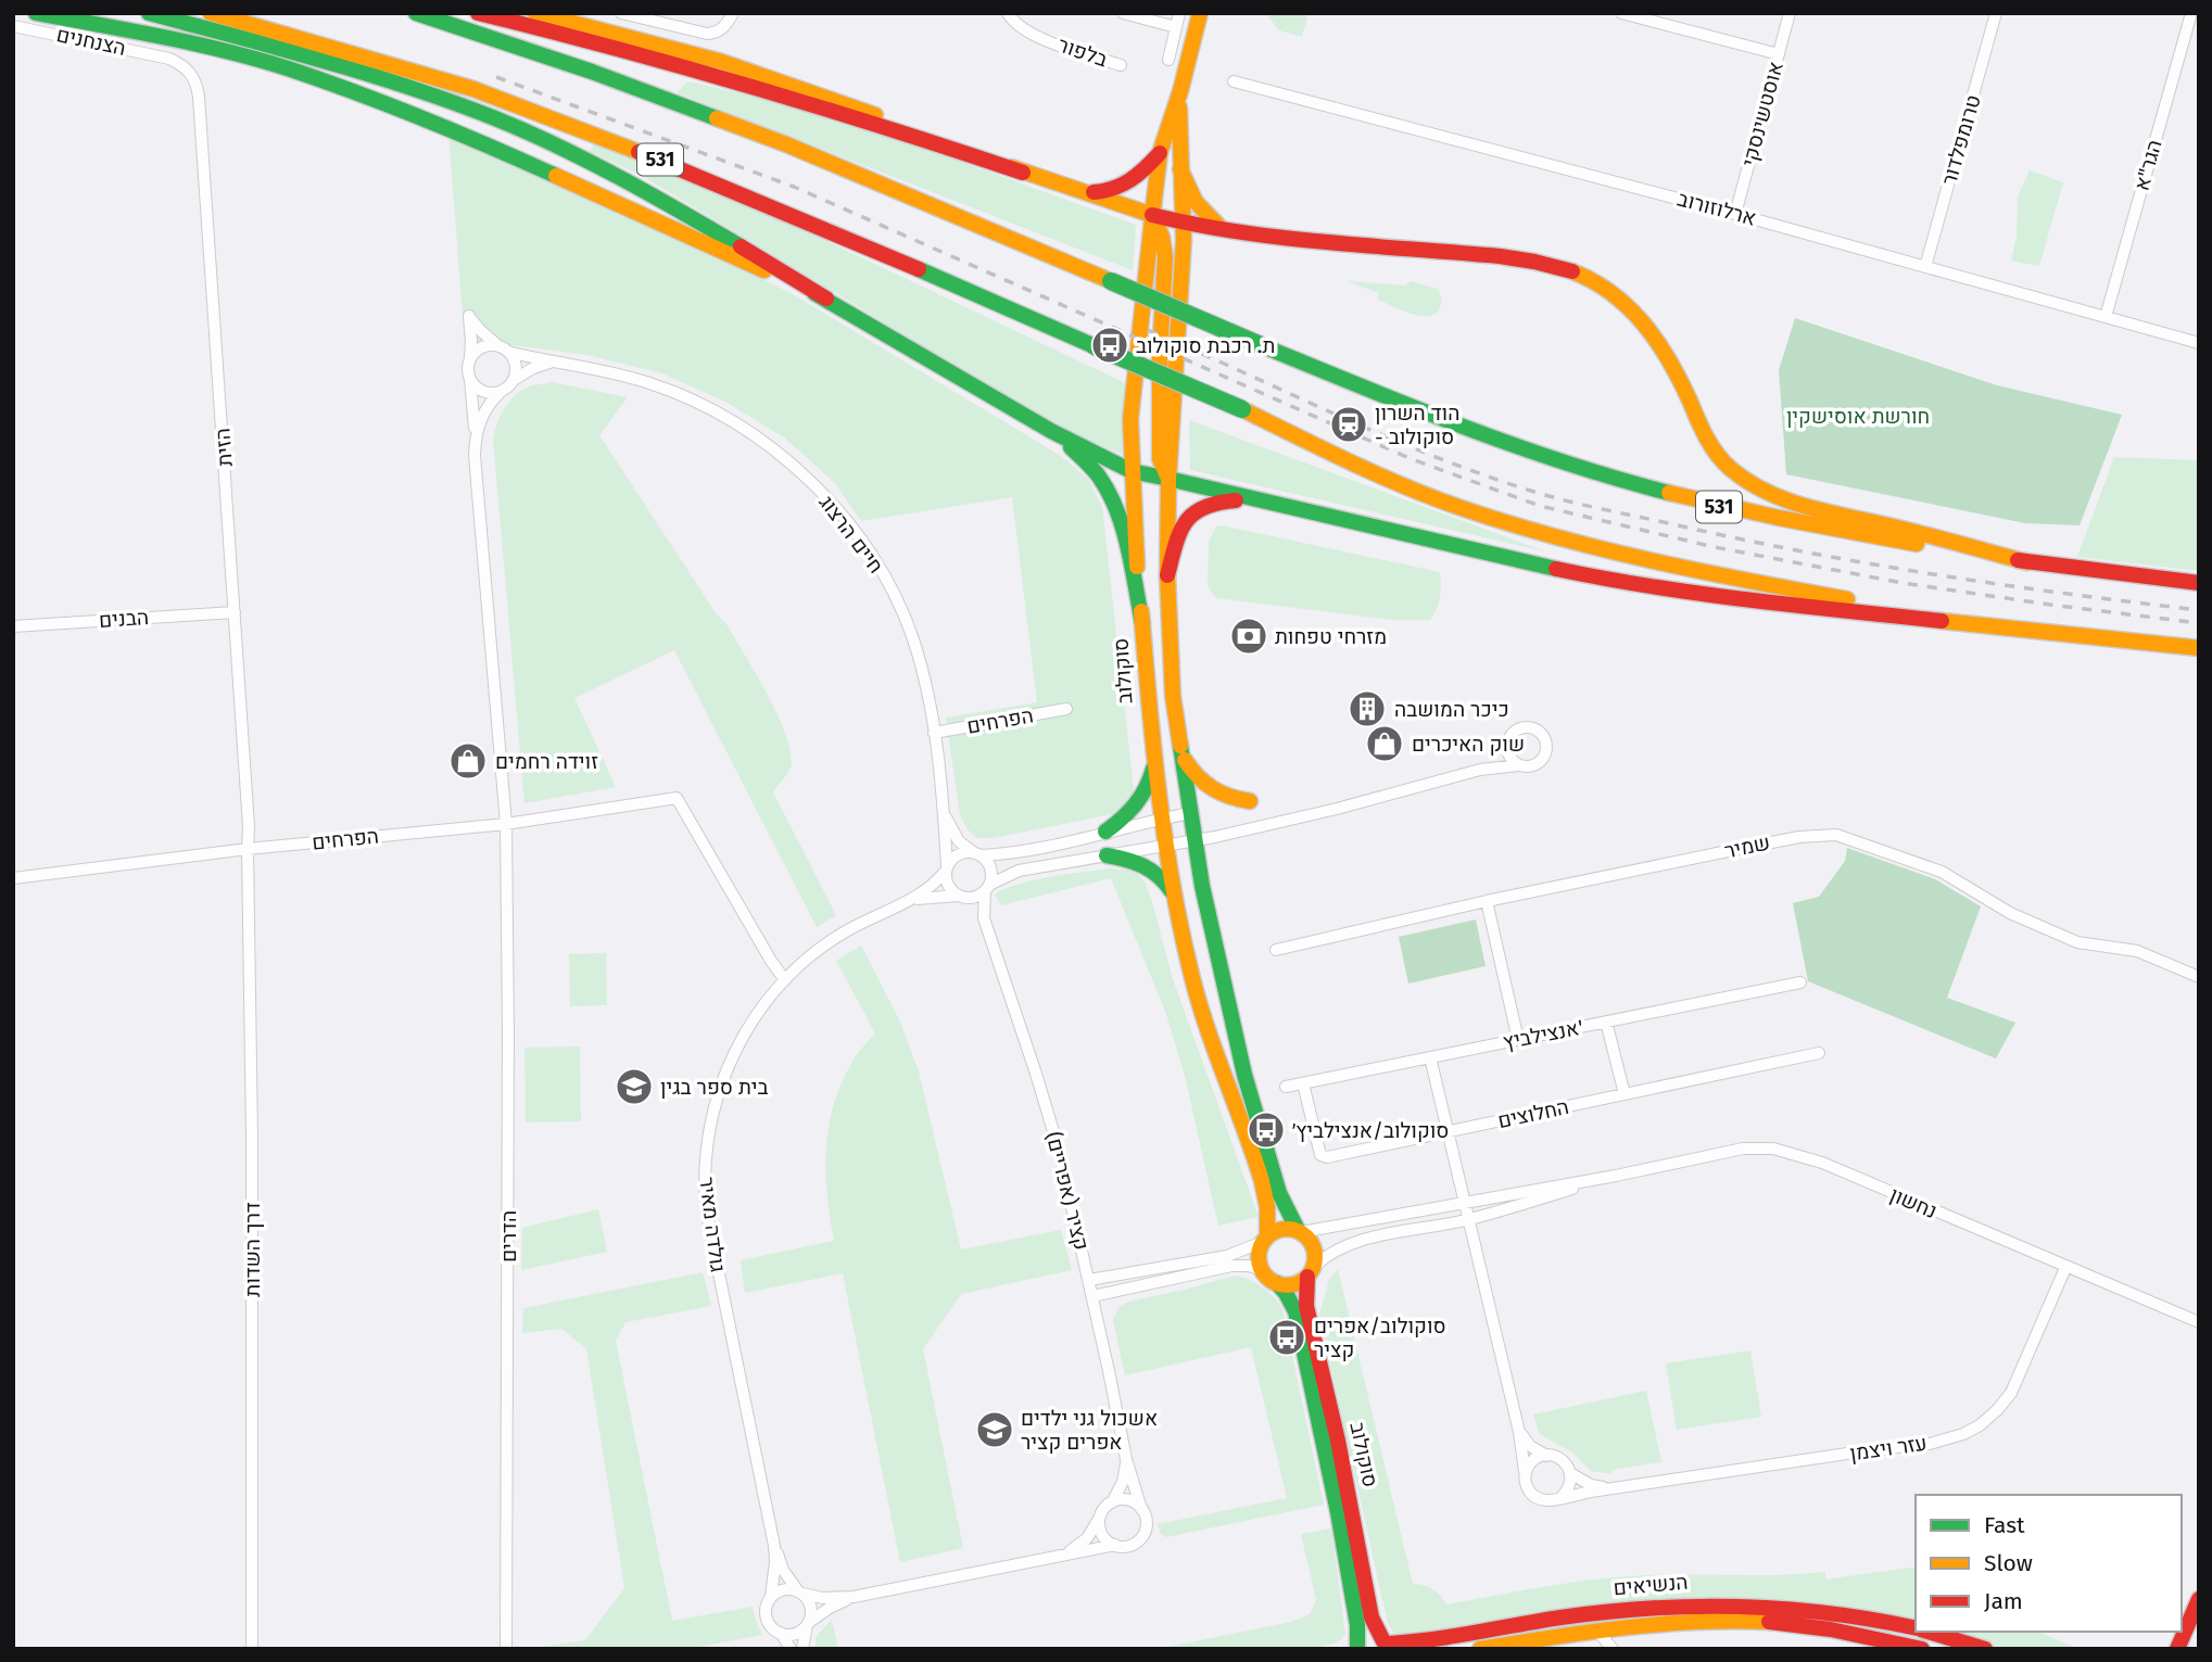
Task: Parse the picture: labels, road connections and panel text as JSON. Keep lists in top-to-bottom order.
{
  "streets": {
    "main road": ["531", "סוקולוב", "הנשיאים"],
    "street": [
      "הצנחנים",
      "בלפור",
      "אוסטשינסקי",
      "טרומפלדור",
      "הגר\"א",
      "ארלוזורוב",
      "הזית",
      "חיים הרצוג",
      "הבנים",
      "הפרחים",
      "שמיר",
      "אנצילביץ'",
      "החלוצים",
      "קציר (אפריים)",
      "נחשון",
      "גולדה מאיר",
      "הדרים",
      "דרך השדות",
      "עזר ויצמן"
    ]
  },
  "crossings": [
    ["הצנחנים", "הזית"],
    ["אוסטשינסקי", "ארלוזורוב"],
    ["טרומפלדור", "ארלוזורוב"],
    ["הגר\"א", "ארלוזורוב"],
    ["הזית", "הבנים"],
    ["הזית", "הפרחים"],
    ["הזית", "דרך השדות"],
    ["חיים הרצוג", "הפרחים"],
    ["חיים הרצוג", "קציר (אפריים)"],
    ["חיים הרצוג", "גולדה מאיר"],
    ["סוקולוב", "נחשון"],
    ["סוקולוב", "הנשיאים"],
    ["הפרחים", "גולדה מאיר"],
    ["הפרחים", "הדרים"],
    ["הפרחים", "דרך השדות"],
    ["אנצילביץ'", "החלוצים"],
    ["קציר (אפריים)", "גולדה מאיר"],
    ["נחשון", "עזר ויצמן"]
  ],
  "parks": ["חורשת אוסישקין"],
  "places": {
    "bus stop": ["ת. רכבת סוקולוב", "סוקולוב/אנצילביץ׳", "סוקולוב/אפרים קציר"],
    "station": ["הוד השרון - סוקולוב"],
    "bank": ["מזרחי טפחות"],
    "building": ["כיכר המושבה"],
    "shop": ["שוק האיכרים", "זוידה רחמים"],
    "school or university": ["בית ספר בגין", "אשכול גני ילדים אפרים קציר"]
  },
  "legend": ["Fast", "Slow", "Jam"]
}
